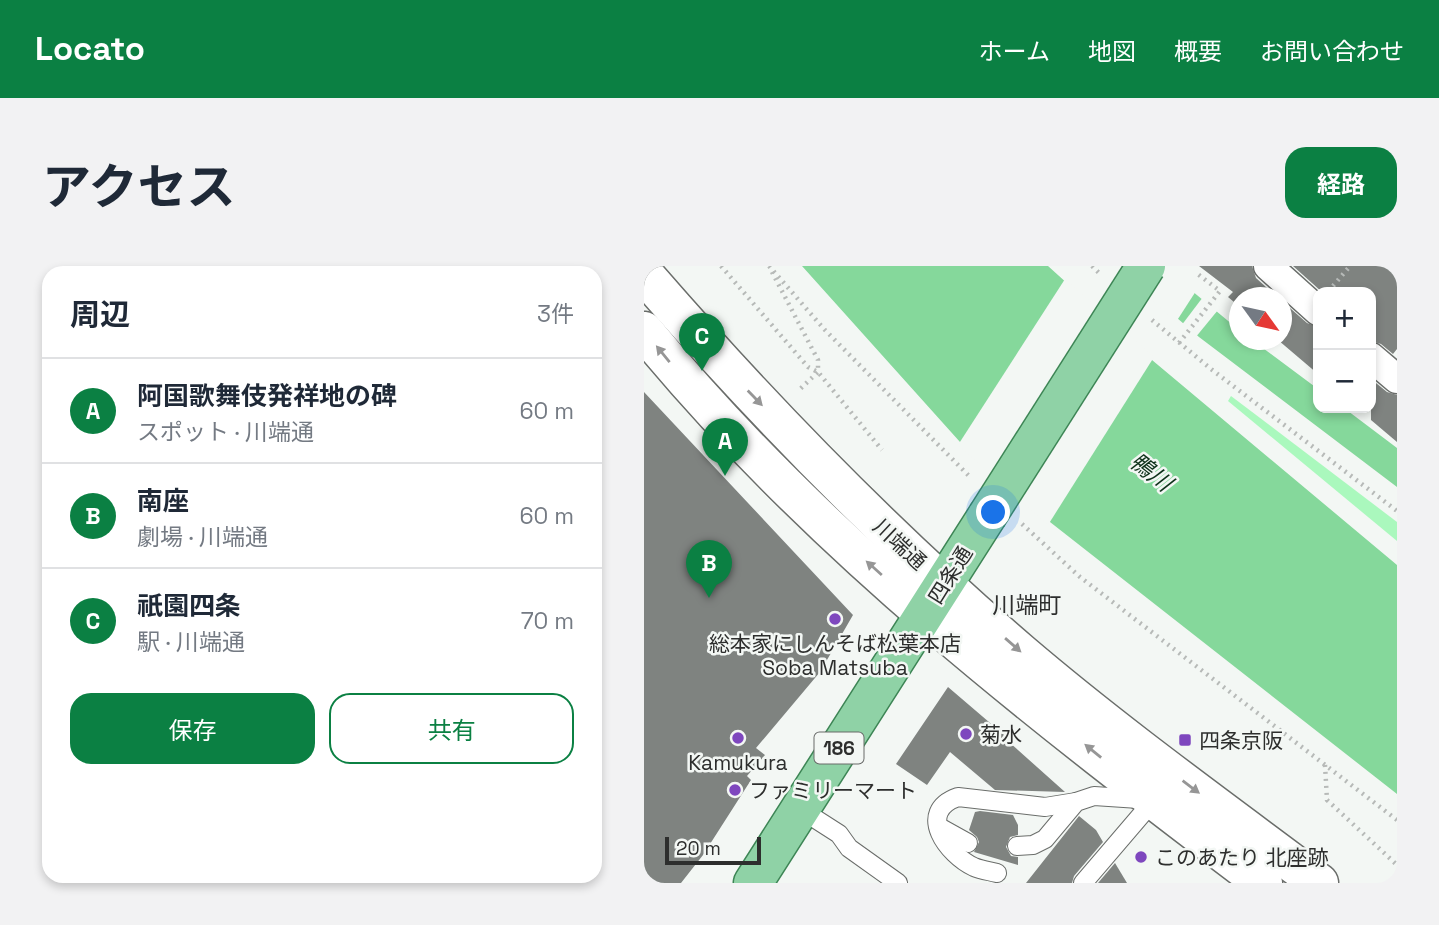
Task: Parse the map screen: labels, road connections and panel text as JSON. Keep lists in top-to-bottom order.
{
  "streets": {
    "main road": ["四条通", "186"],
    "street": ["川端通"]
  },
  "crossings": [
    ["川端通", "四条通"]
  ],
  "districts": ["川端町"],
  "water": ["鴨川"],
  "places": {
    "other": [
      "総本家にしんそば松葉本店 Soba Matsuba",
      "菊水",
      "Kamukura",
      "ファミリーマート",
      "このあたり 北座跡"
    ],
    "transit": ["四条京阪"]
  },
  "scale_bar": "20 m",
  "north": "bottom right",
  "page": {
    "header": "Locato",
    "nav": [
      "ホーム",
      "地図",
      "概要",
      "お問い合わせ"
    ],
    "title": "アクセス",
    "buttons": [
      "経路",
      ["保存", "共有"]
    ],
    "heading": ["周辺", "3件"],
    "map_buttons": ["+", "−"],
    "pins": ["C", "A", "B"],
    "list": [
      {
        "mark": "A",
        "name": "阿国歌舞伎発祥地の碑",
        "note": "スポット · 川端通",
        "value": "60 m"
      },
      {
        "mark": "B",
        "name": "南座",
        "note": "劇場 · 川端通",
        "value": "60 m"
      },
      {
        "mark": "C",
        "name": "祇園四条",
        "note": "駅 · 川端通",
        "value": "70 m"
      }
    ],
    "scale": "20 m"
  }
}
